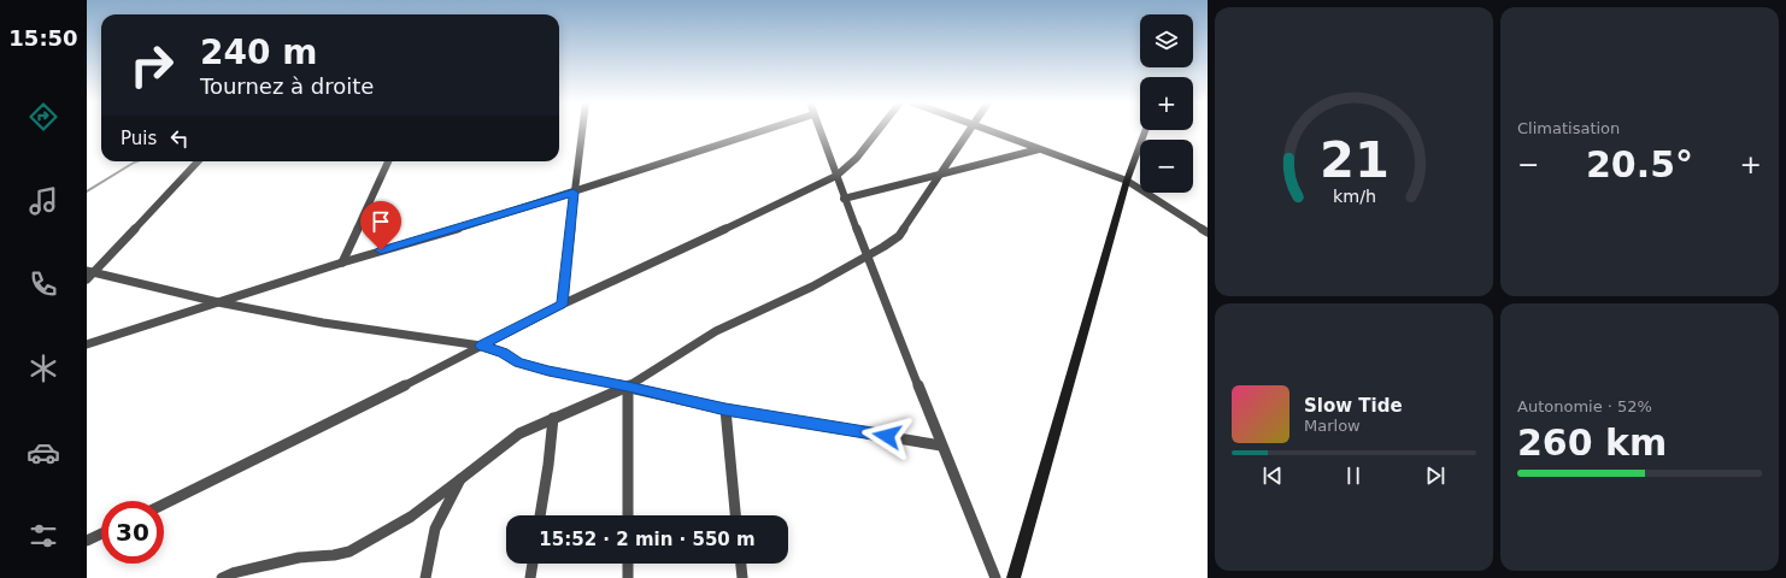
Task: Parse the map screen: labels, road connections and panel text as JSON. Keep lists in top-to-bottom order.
{
  "page": {
    "tabs": "15:50",
    "tile": [
      "Climatisation",
      ["Autonomie · 52%", "260 km"]
    ],
    "map_buttons": ["+", "−"],
    "turn": ["240 m", "Tournez à droite"],
    "then": "Puis",
    "heat": ["−", "20.5°", "+"],
    "song": ["Slow Tide", "Marlow"],
    "limit": "30",
    "trip": "15:52 · 2 min · 550 m",
    "gauge": ["21", "km/h"]
  }
}
